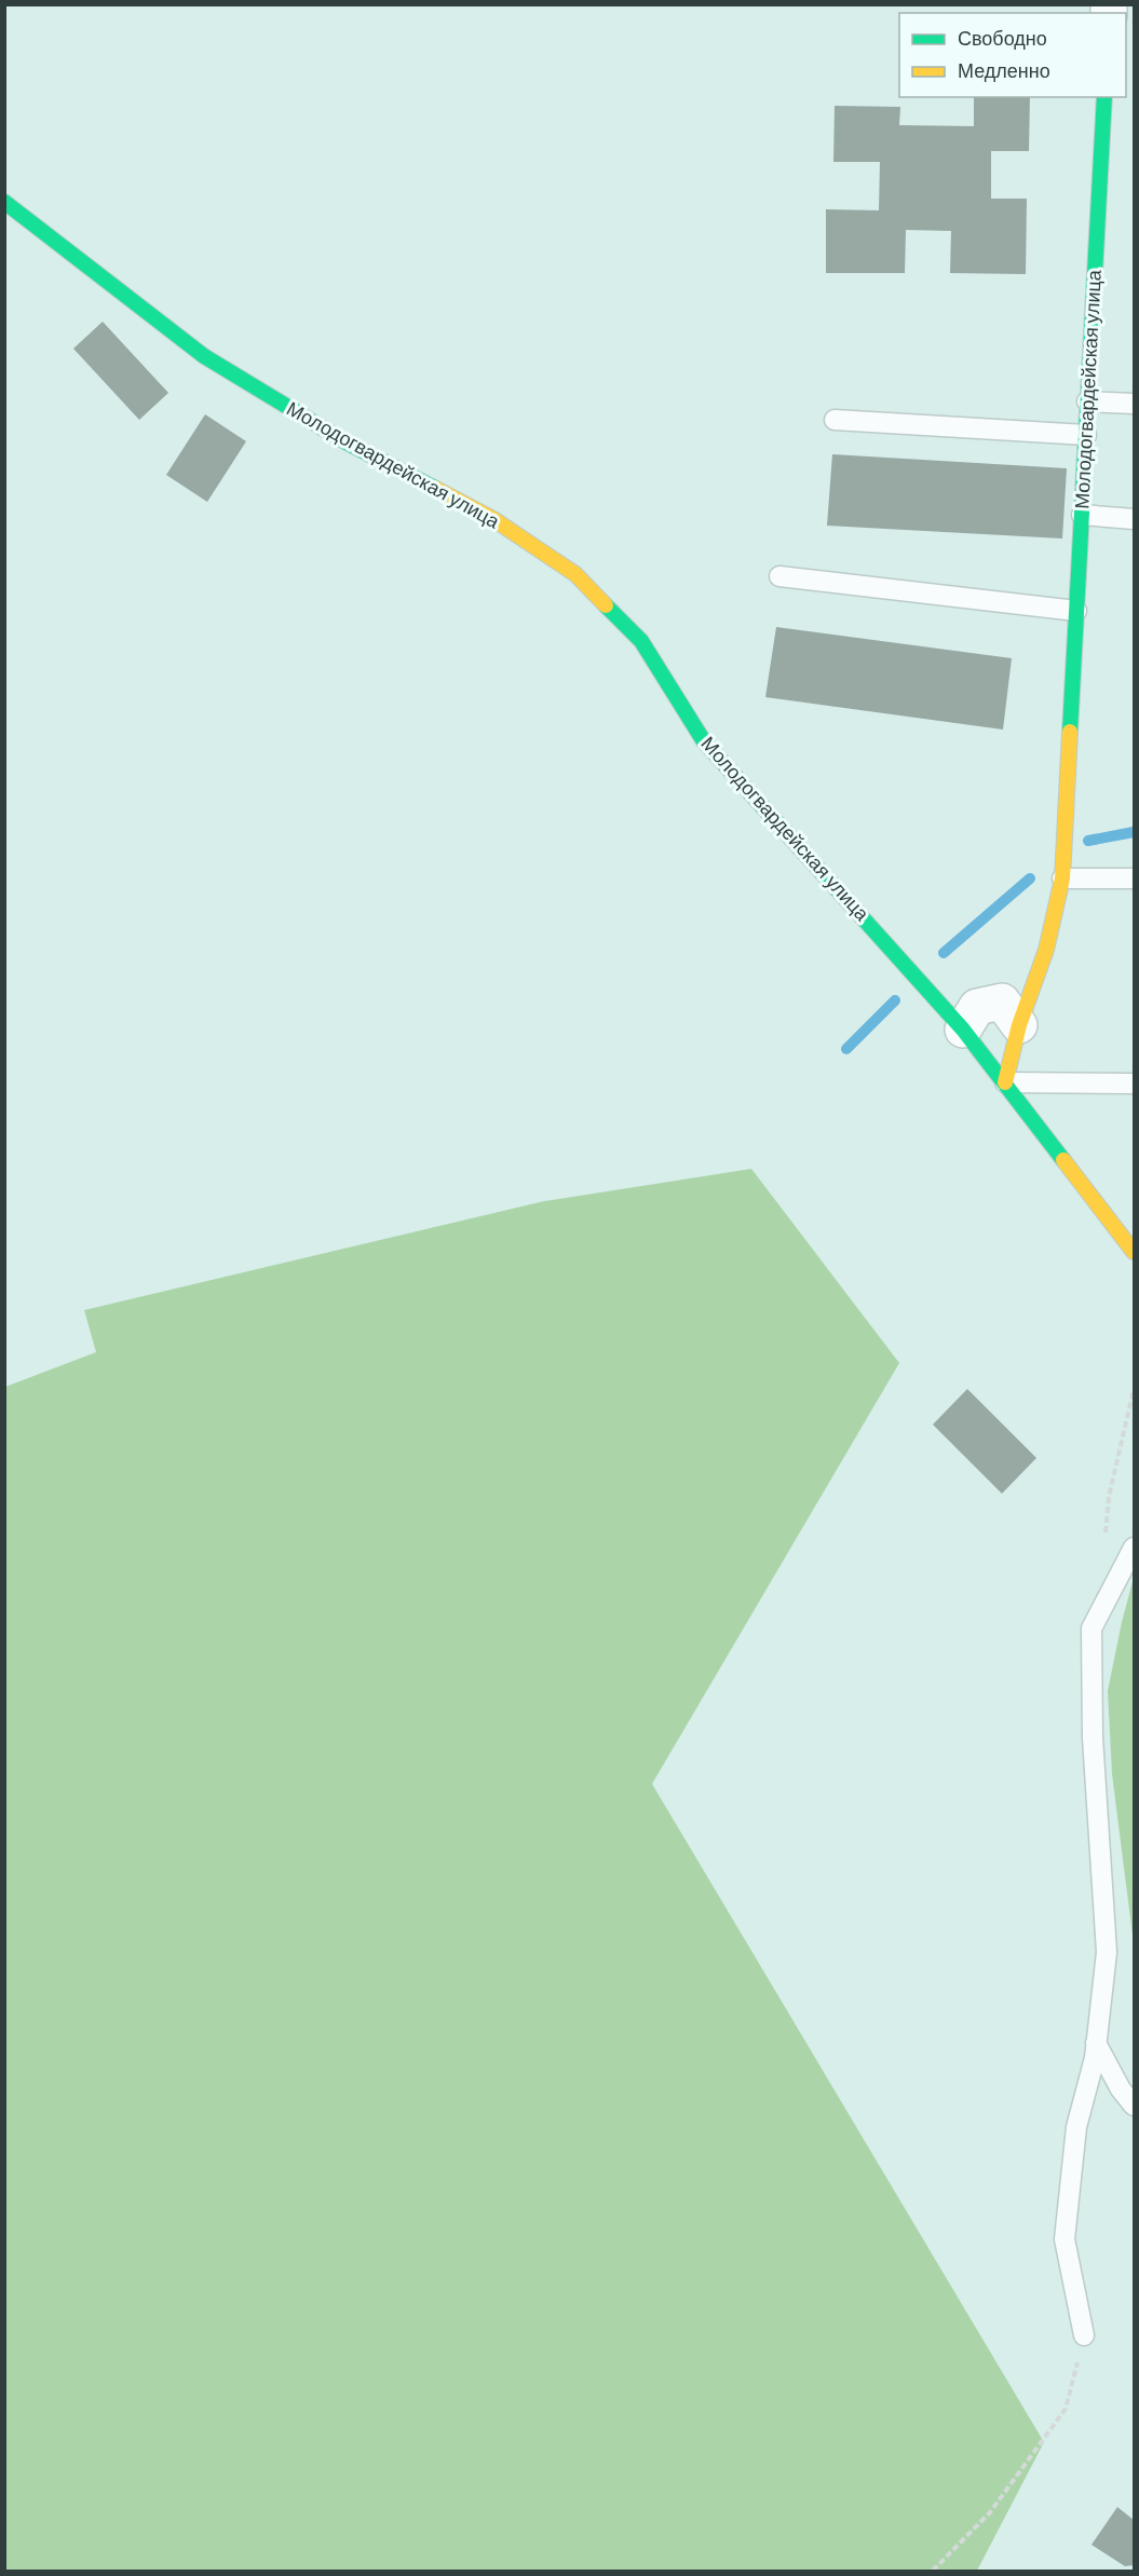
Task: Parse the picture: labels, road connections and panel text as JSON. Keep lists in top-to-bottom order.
{
  "streets": {
    "street": ["Молодогвардейская улица"]
  },
  "legend": ["Свободно", "Медленно"]
}
